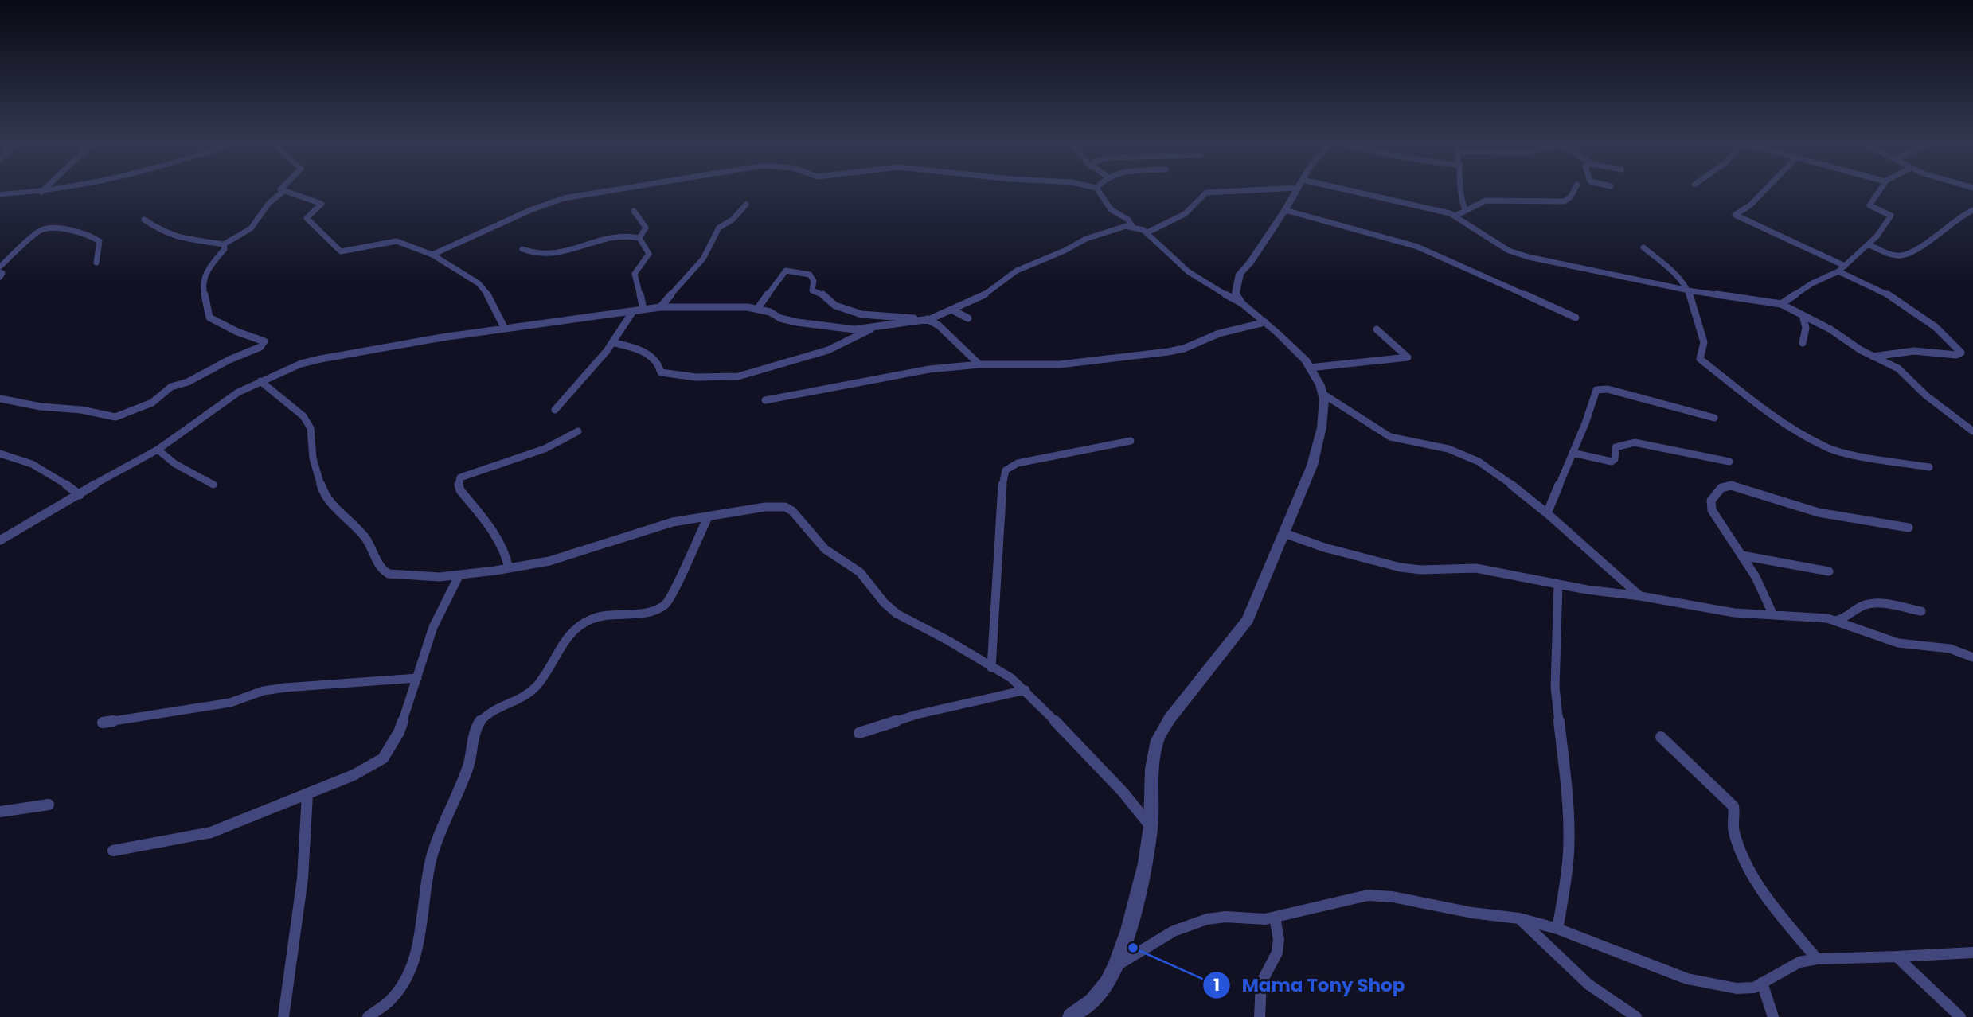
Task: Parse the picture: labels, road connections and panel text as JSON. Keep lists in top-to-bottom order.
{
  "places": ["Mama Tony Shop"]
}
